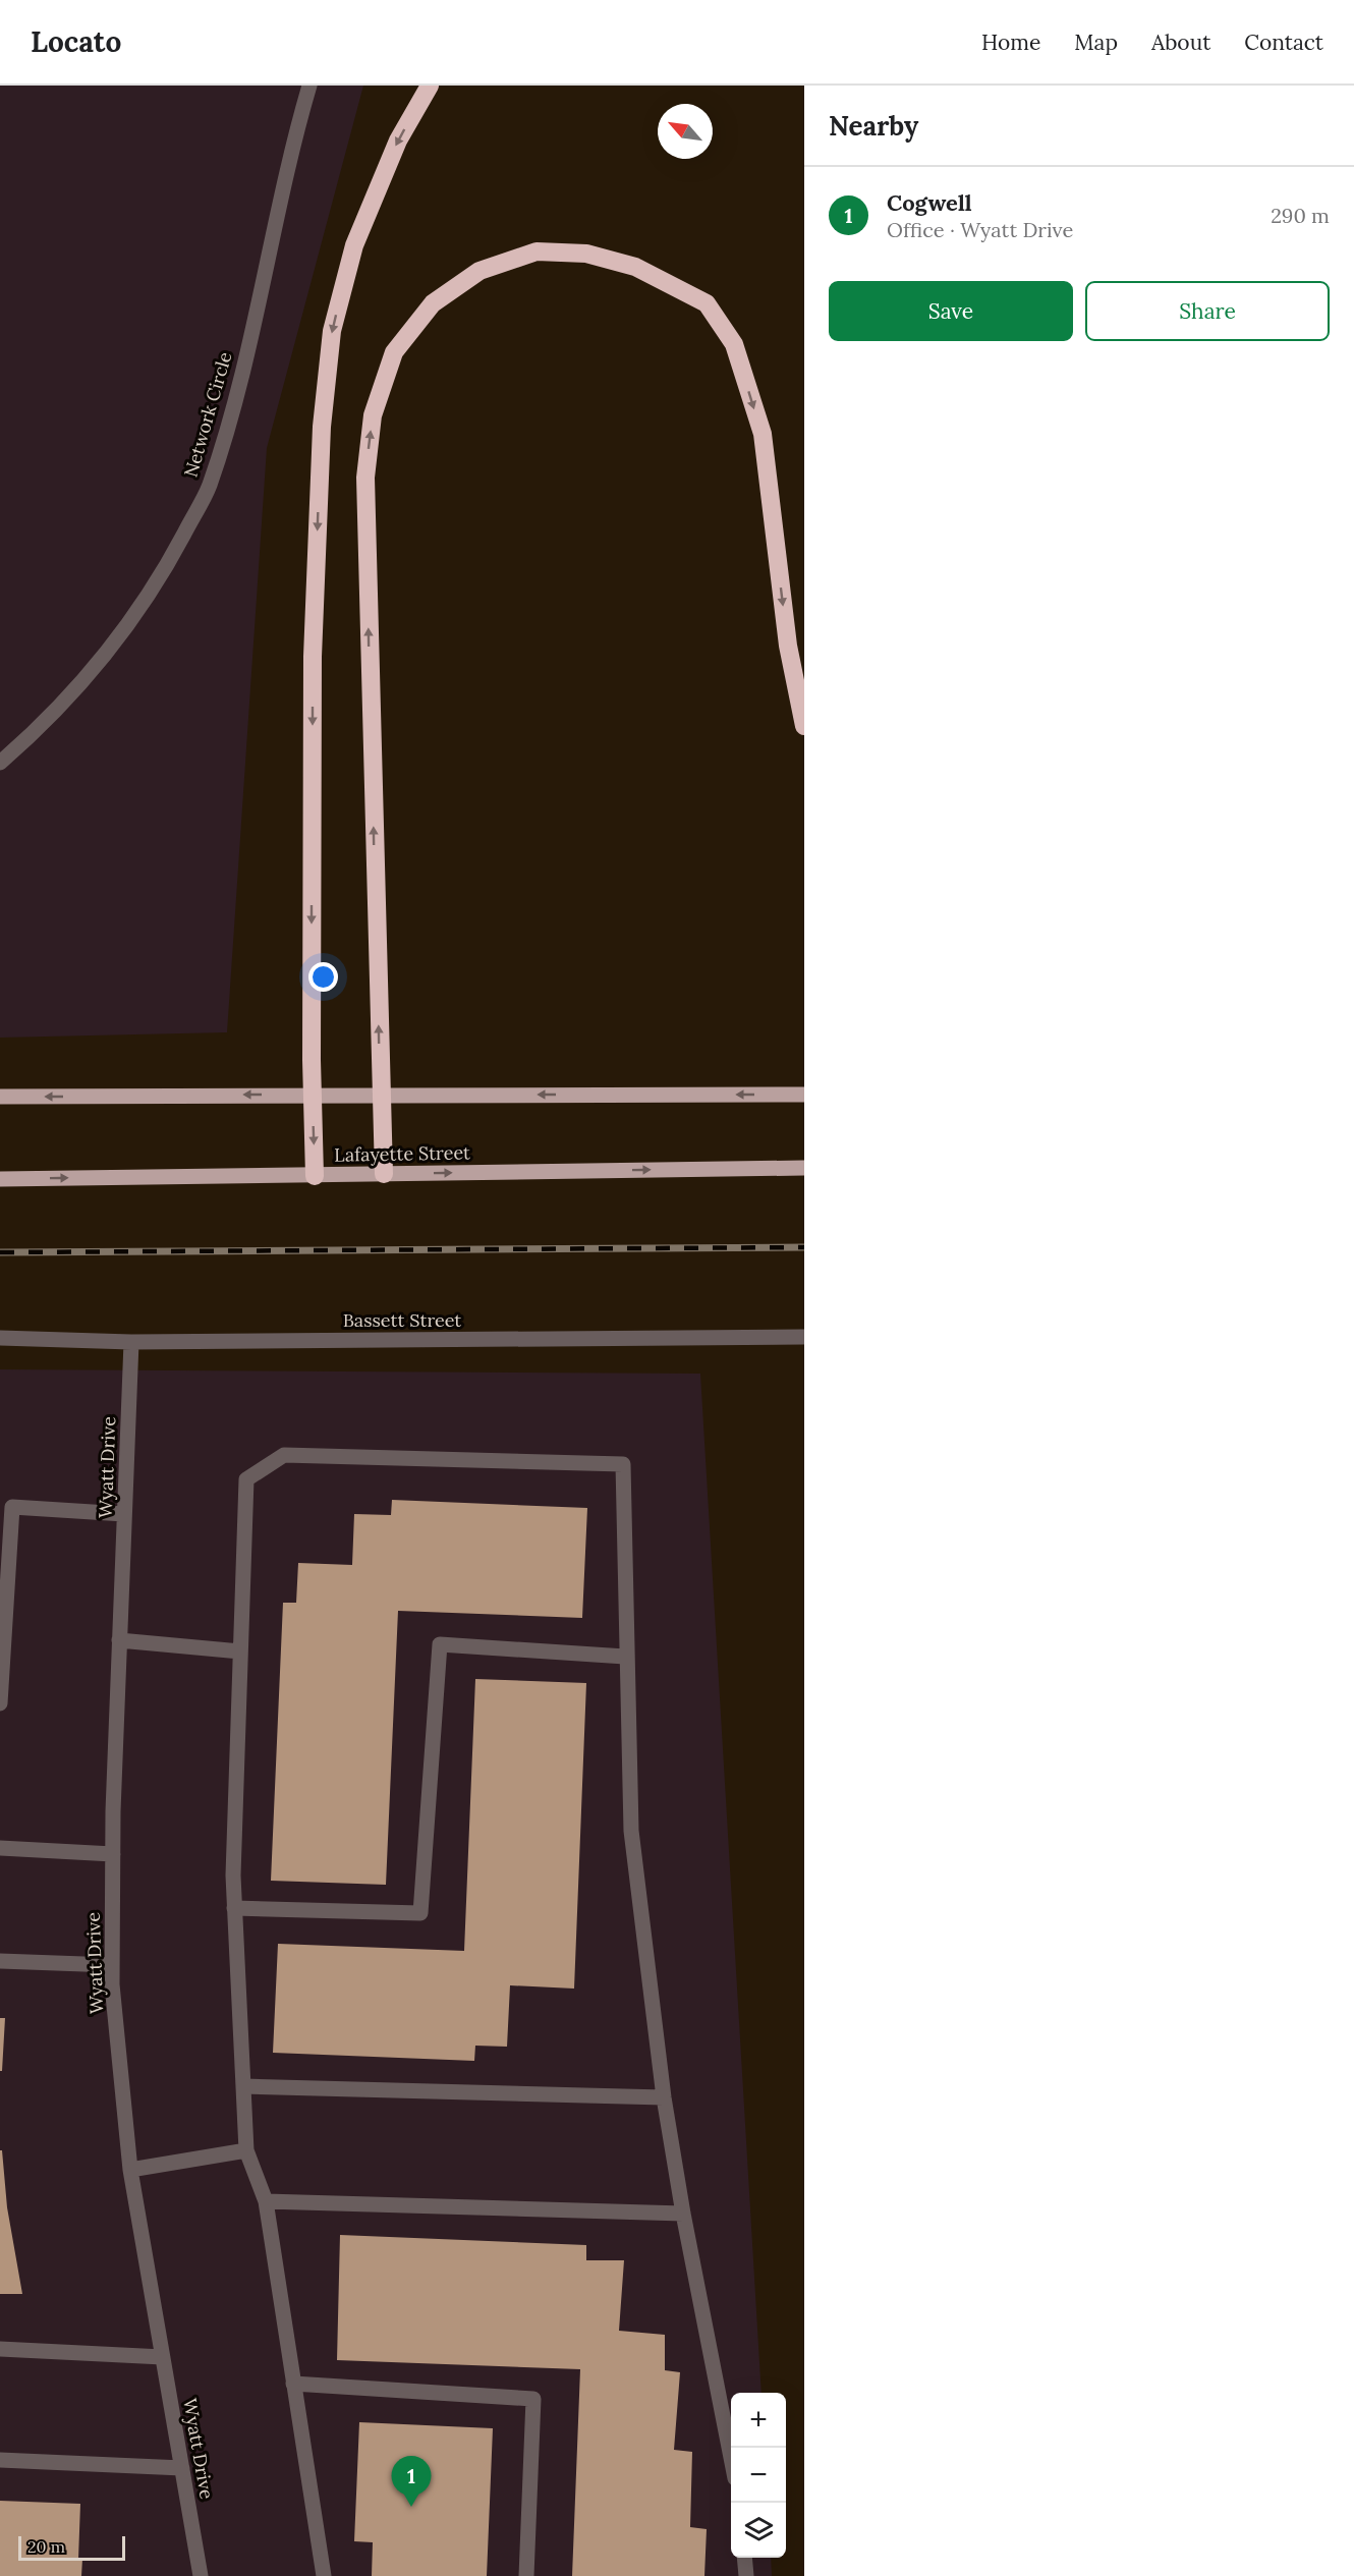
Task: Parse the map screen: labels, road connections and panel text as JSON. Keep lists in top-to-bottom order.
{
  "streets": {
    "main road": ["Lafayette Street"],
    "street": ["Network Circle", "Bassett Street", "Wyatt Drive"]
  },
  "crossings": [
    ["Bassett Street", "Wyatt Drive"]
  ],
  "scale_bar": "20 m",
  "north": "top left",
  "page": {
    "header": "Locato",
    "nav": [
      "Home",
      "Map",
      "About",
      "Contact"
    ],
    "heading": "Nearby",
    "list": [
      {
        "mark": "1",
        "name": "Cogwell",
        "note": "Office · Wyatt Drive",
        "value": "290 m"
      }
    ],
    "buttons": ["Save", "Share"],
    "map_buttons": ["+", "−"],
    "pins": "1",
    "scale": "20 m"
  }
}
